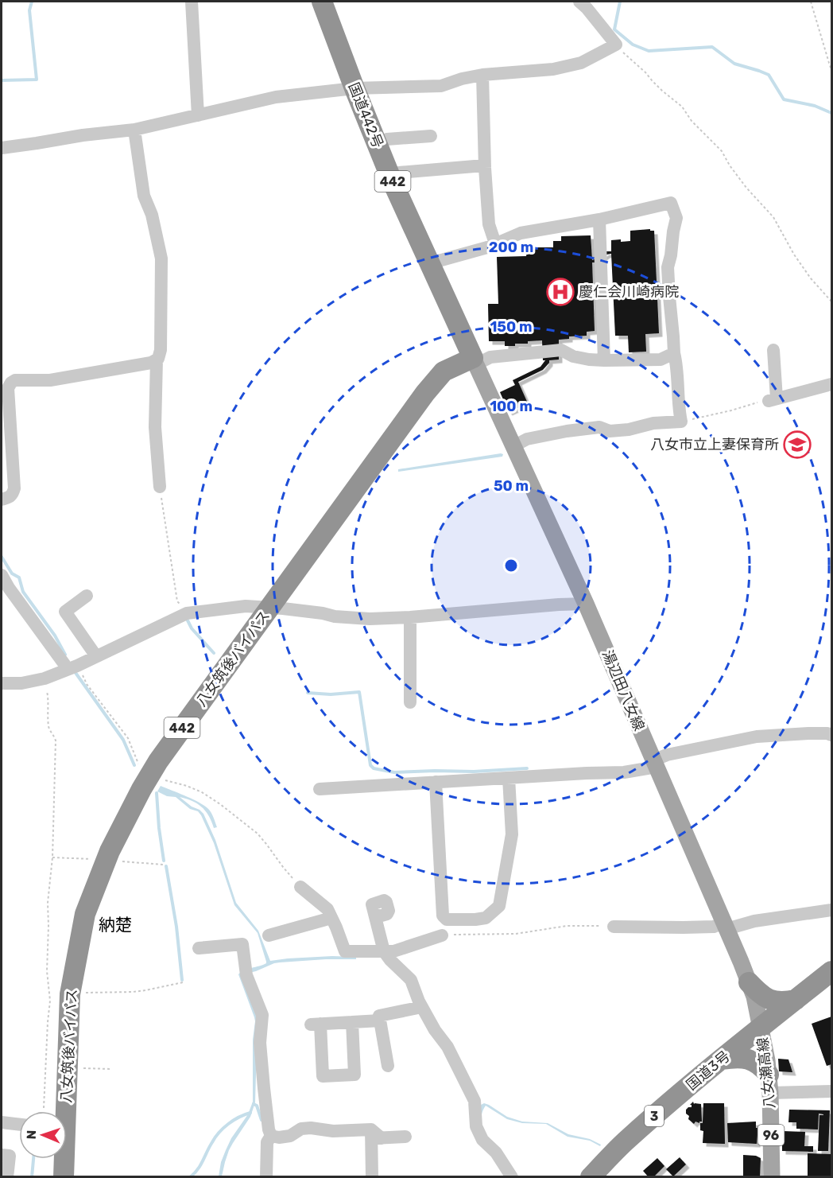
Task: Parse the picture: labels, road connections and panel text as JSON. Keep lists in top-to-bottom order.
{
  "streets": {
    "highway": [
      "国道442号",
      "442",
      "八女筑後バイパス",
      "国道3号",
      "3"
    ],
    "main road": ["湯辺田八女線", "八女瀬高線", "96"]
  },
  "crossings": [
    ["国道442号", "八女筑後バイパス"],
    ["国道442号", "湯辺田八女線"],
    ["八女筑後バイパス", "湯辺田八女線"],
    ["湯辺田八女線", "国道3号"],
    ["湯辺田八女線", "八女瀬高線"],
    ["国道3号", "八女瀬高線"]
  ],
  "districts": ["納楚"],
  "places": {
    "hospital": ["慶仁会川崎病院"],
    "school or university": ["八女市立上妻保育所"]
  },
  "north": "left",
  "rings": [
    "200 m",
    "150 m",
    "100 m",
    "50 m"
  ]
}
